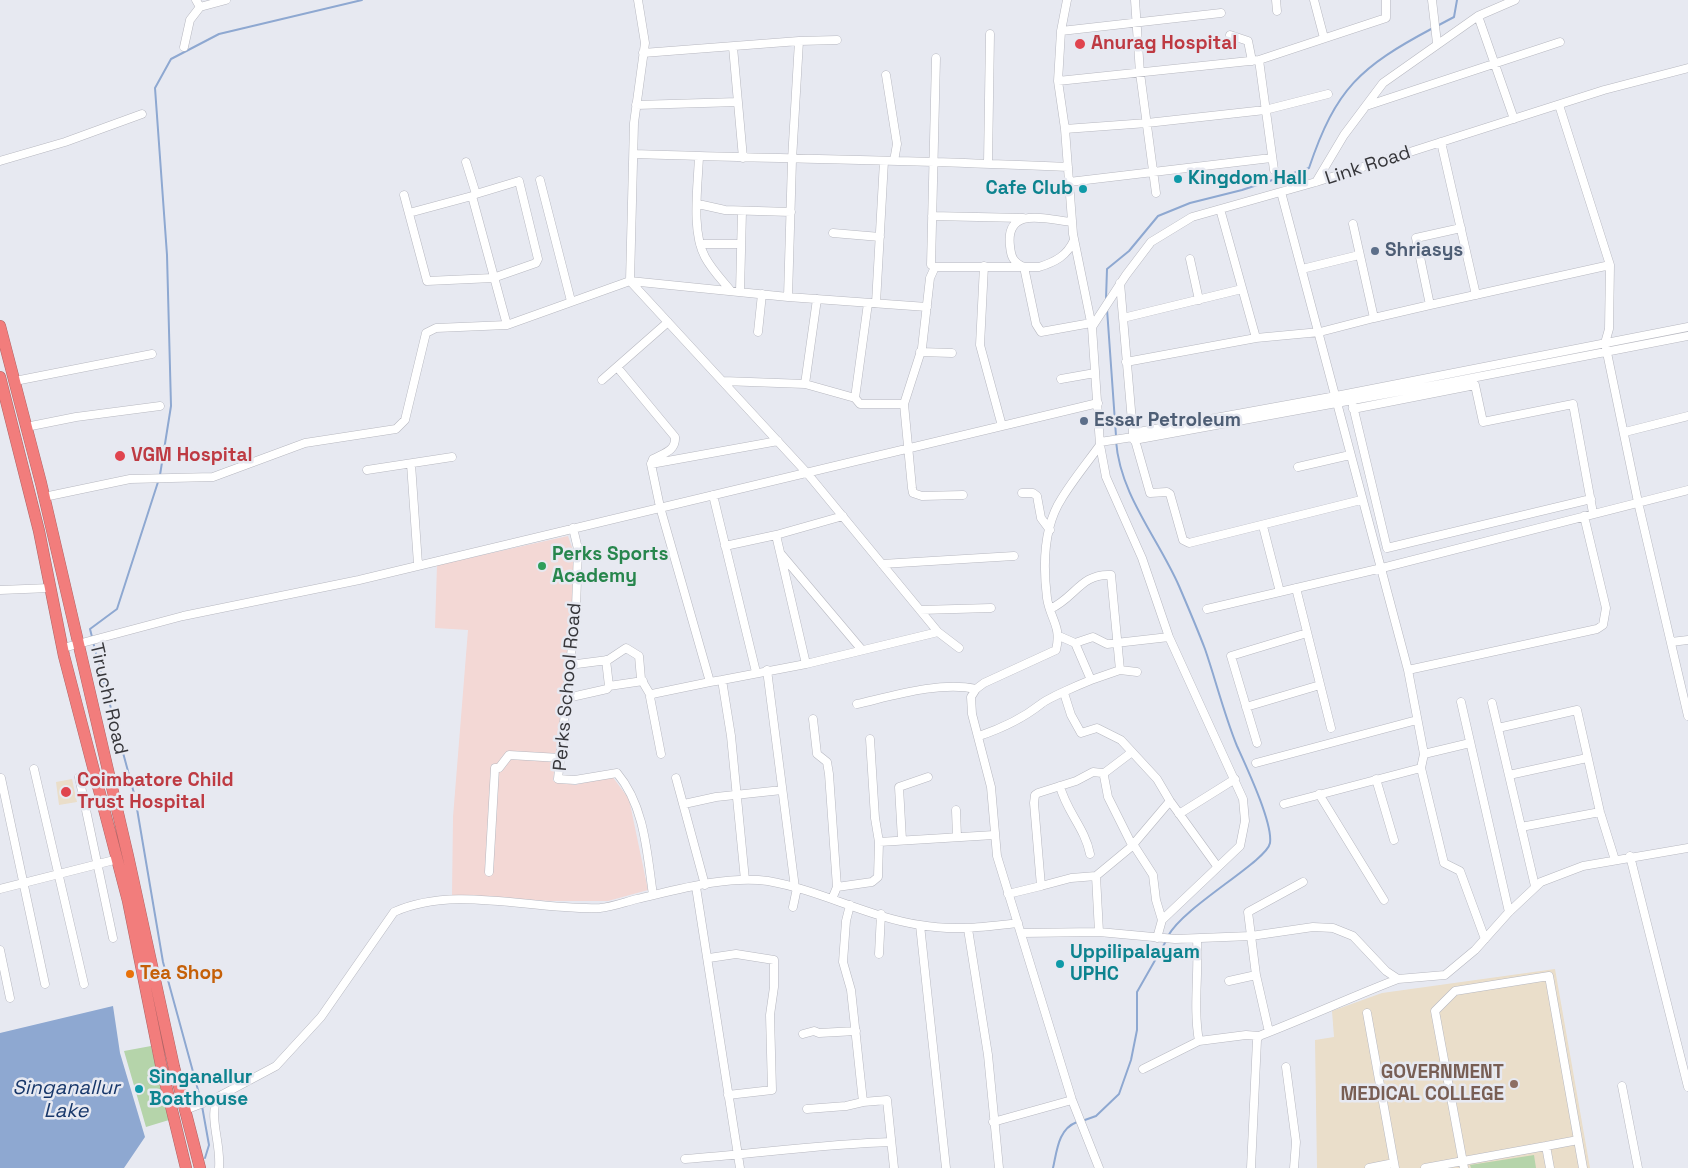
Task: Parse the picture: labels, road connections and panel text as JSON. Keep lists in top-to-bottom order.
{
  "streets": {
    "highway": ["Tiruchi Road"],
    "street": ["Link Road", "Perks School Road"]
  },
  "water": ["Singanallur Lake"],
  "places": [
    "Anurag Hospital",
    "Kingdom Hall",
    "Cafe Club",
    "Shriasys",
    "Essar Petroleum",
    "VGM Hospital",
    "Perks Sports Academy",
    "Coimbatore Child Trust Hospital",
    "Uppilipalayam UPHC",
    "Tea Shop",
    "GOVERNMENT MEDICAL COLLEGE",
    "Singanallur Boathouse"
  ]
}
